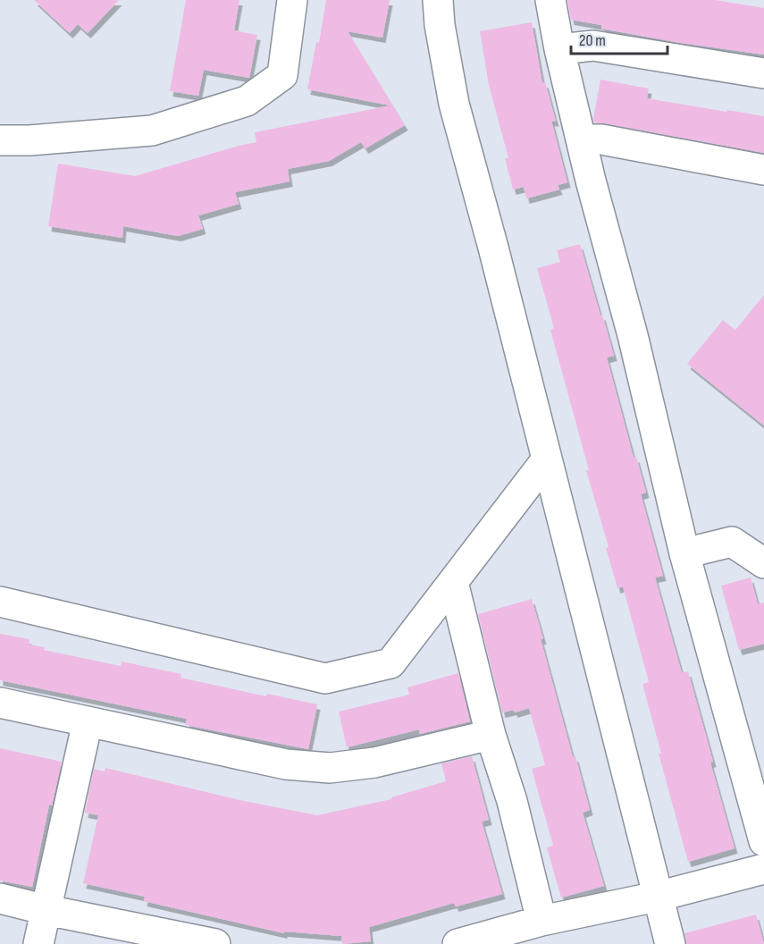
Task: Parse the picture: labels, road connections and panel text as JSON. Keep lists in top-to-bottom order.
{
  "scale_bar": "20 m"
}
